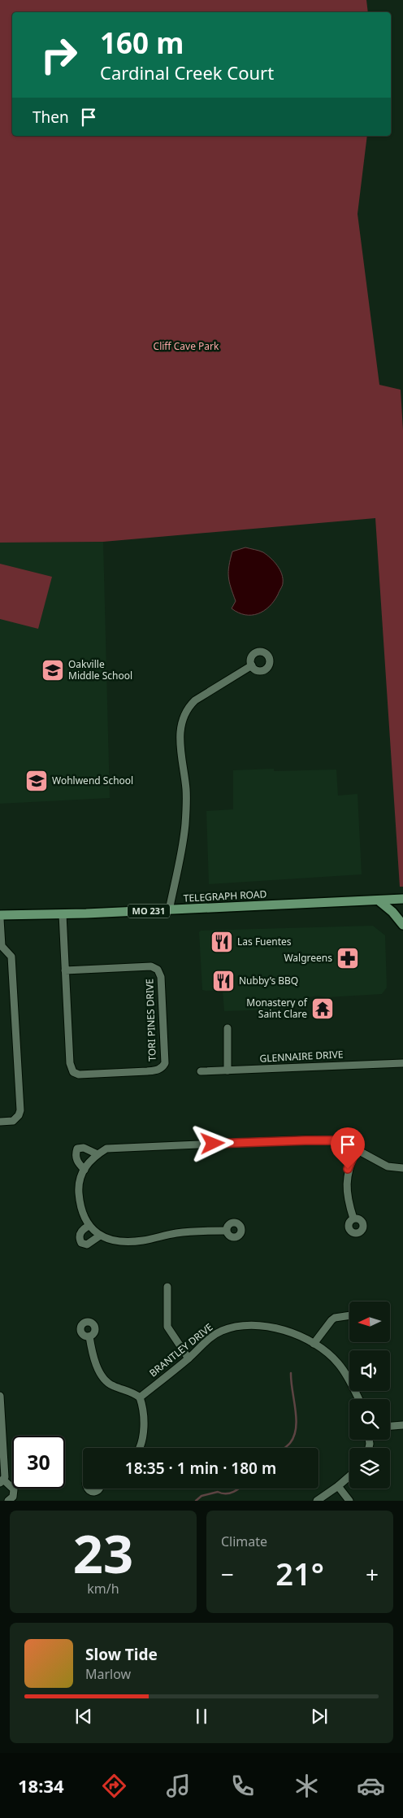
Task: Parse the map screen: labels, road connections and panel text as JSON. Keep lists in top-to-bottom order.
{
  "streets": {
    "main road": ["TELEGRAPH ROAD", "MO 231"],
    "street": ["TORI PINES DRIVE", "GLENNAIRE DRIVE", "BRANTLEY DRIVE"]
  },
  "crossings": [
    ["TELEGRAPH ROAD", "TORI PINES DRIVE"]
  ],
  "parks": ["Cliff Cave Park"],
  "places": {
    "school or university": ["Oakville Middle School", "Wohlwend School"],
    "restaurant": ["Las Fuentes", "Nubby’s BBQ"],
    "pharmacy": ["Walgreens"],
    "temple": ["Monastery of Saint Clare"]
  },
  "north": "left",
  "page": {
    "turn": ["160 m", "Cardinal Creek Court"],
    "then": "Then",
    "limit": "30",
    "trip": "18:35 · 1 min · 180 m",
    "tile": [
      ["23", "km/h"],
      "Climate"
    ],
    "heat": ["−", "21°", "+"],
    "song": ["Slow Tide", "Marlow"],
    "tabs": "18:34"
  }
}
